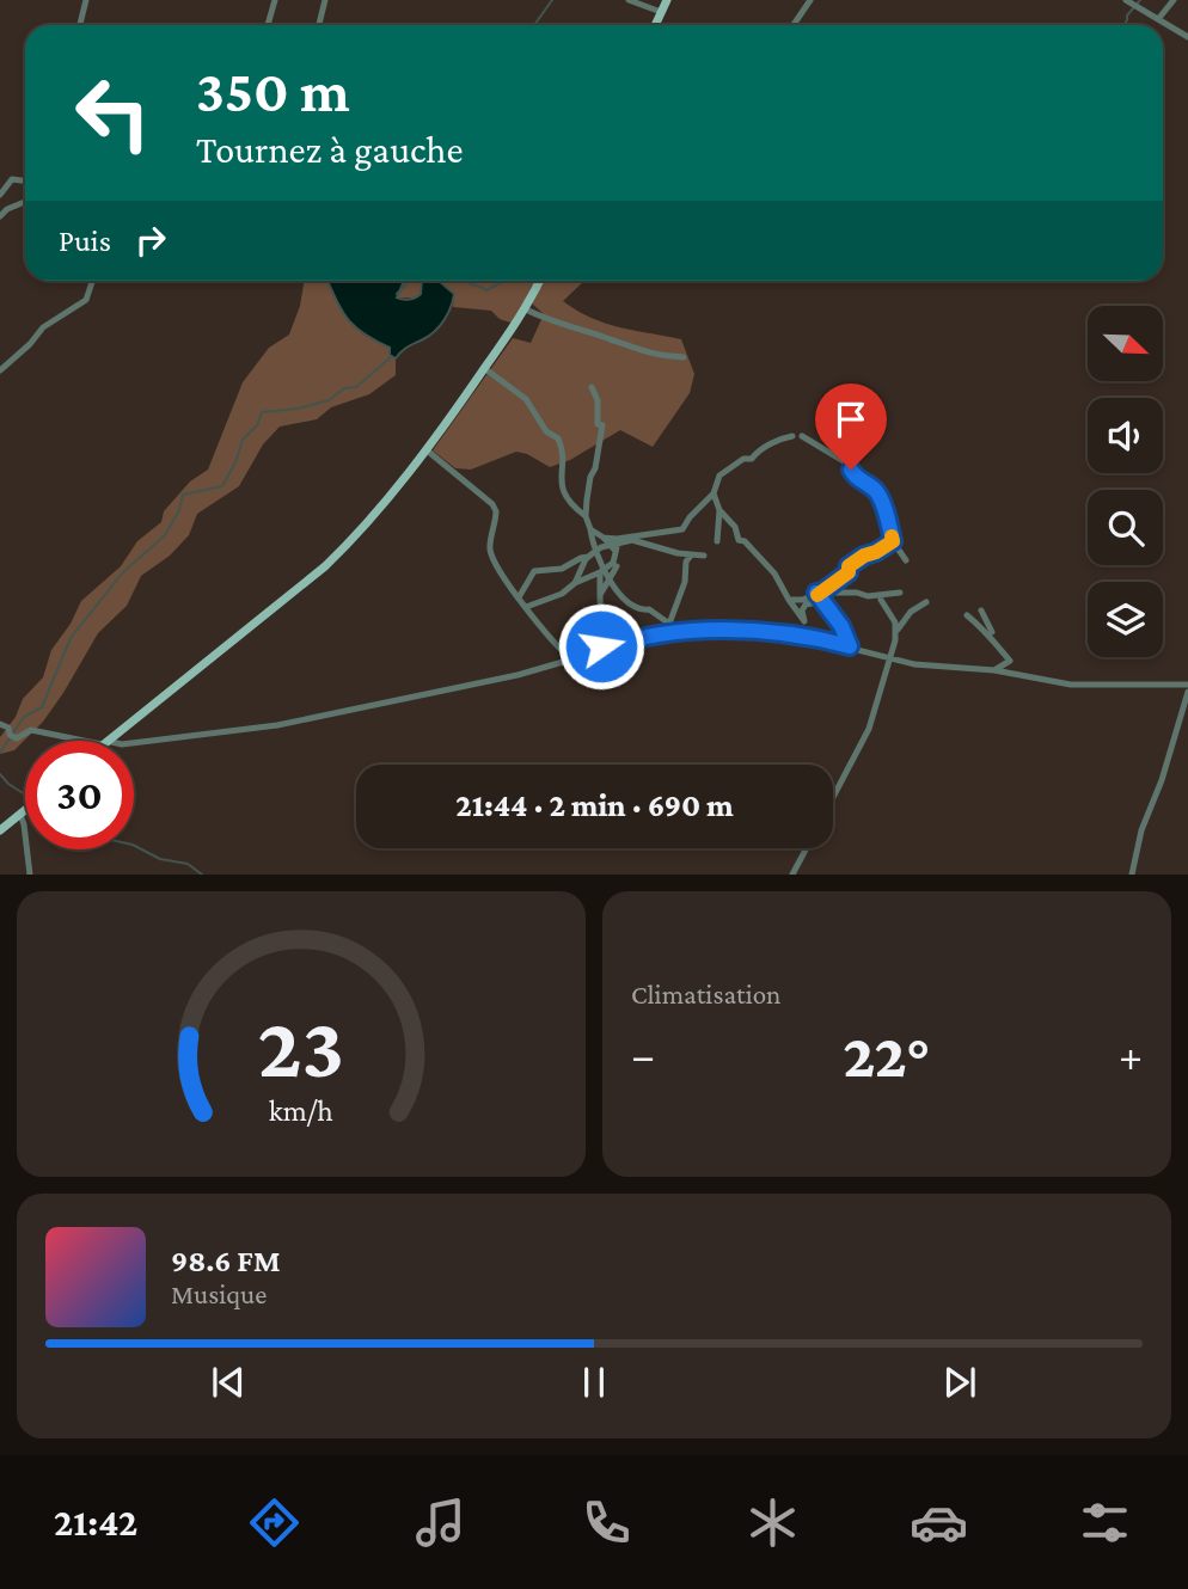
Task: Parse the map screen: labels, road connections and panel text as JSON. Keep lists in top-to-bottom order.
{
  "north": "bottom right",
  "page": {
    "turn": ["350 m", "Tournez à gauche"],
    "then": "Puis",
    "limit": "30",
    "trip": "21:44 · 2 min · 690 m",
    "tile": "Climatisation",
    "heat": ["−", "22°", "+"],
    "song": ["98.6 FM", "Musique"],
    "tabs": "21:42",
    "gauge": ["23", "km/h"]
  }
}
